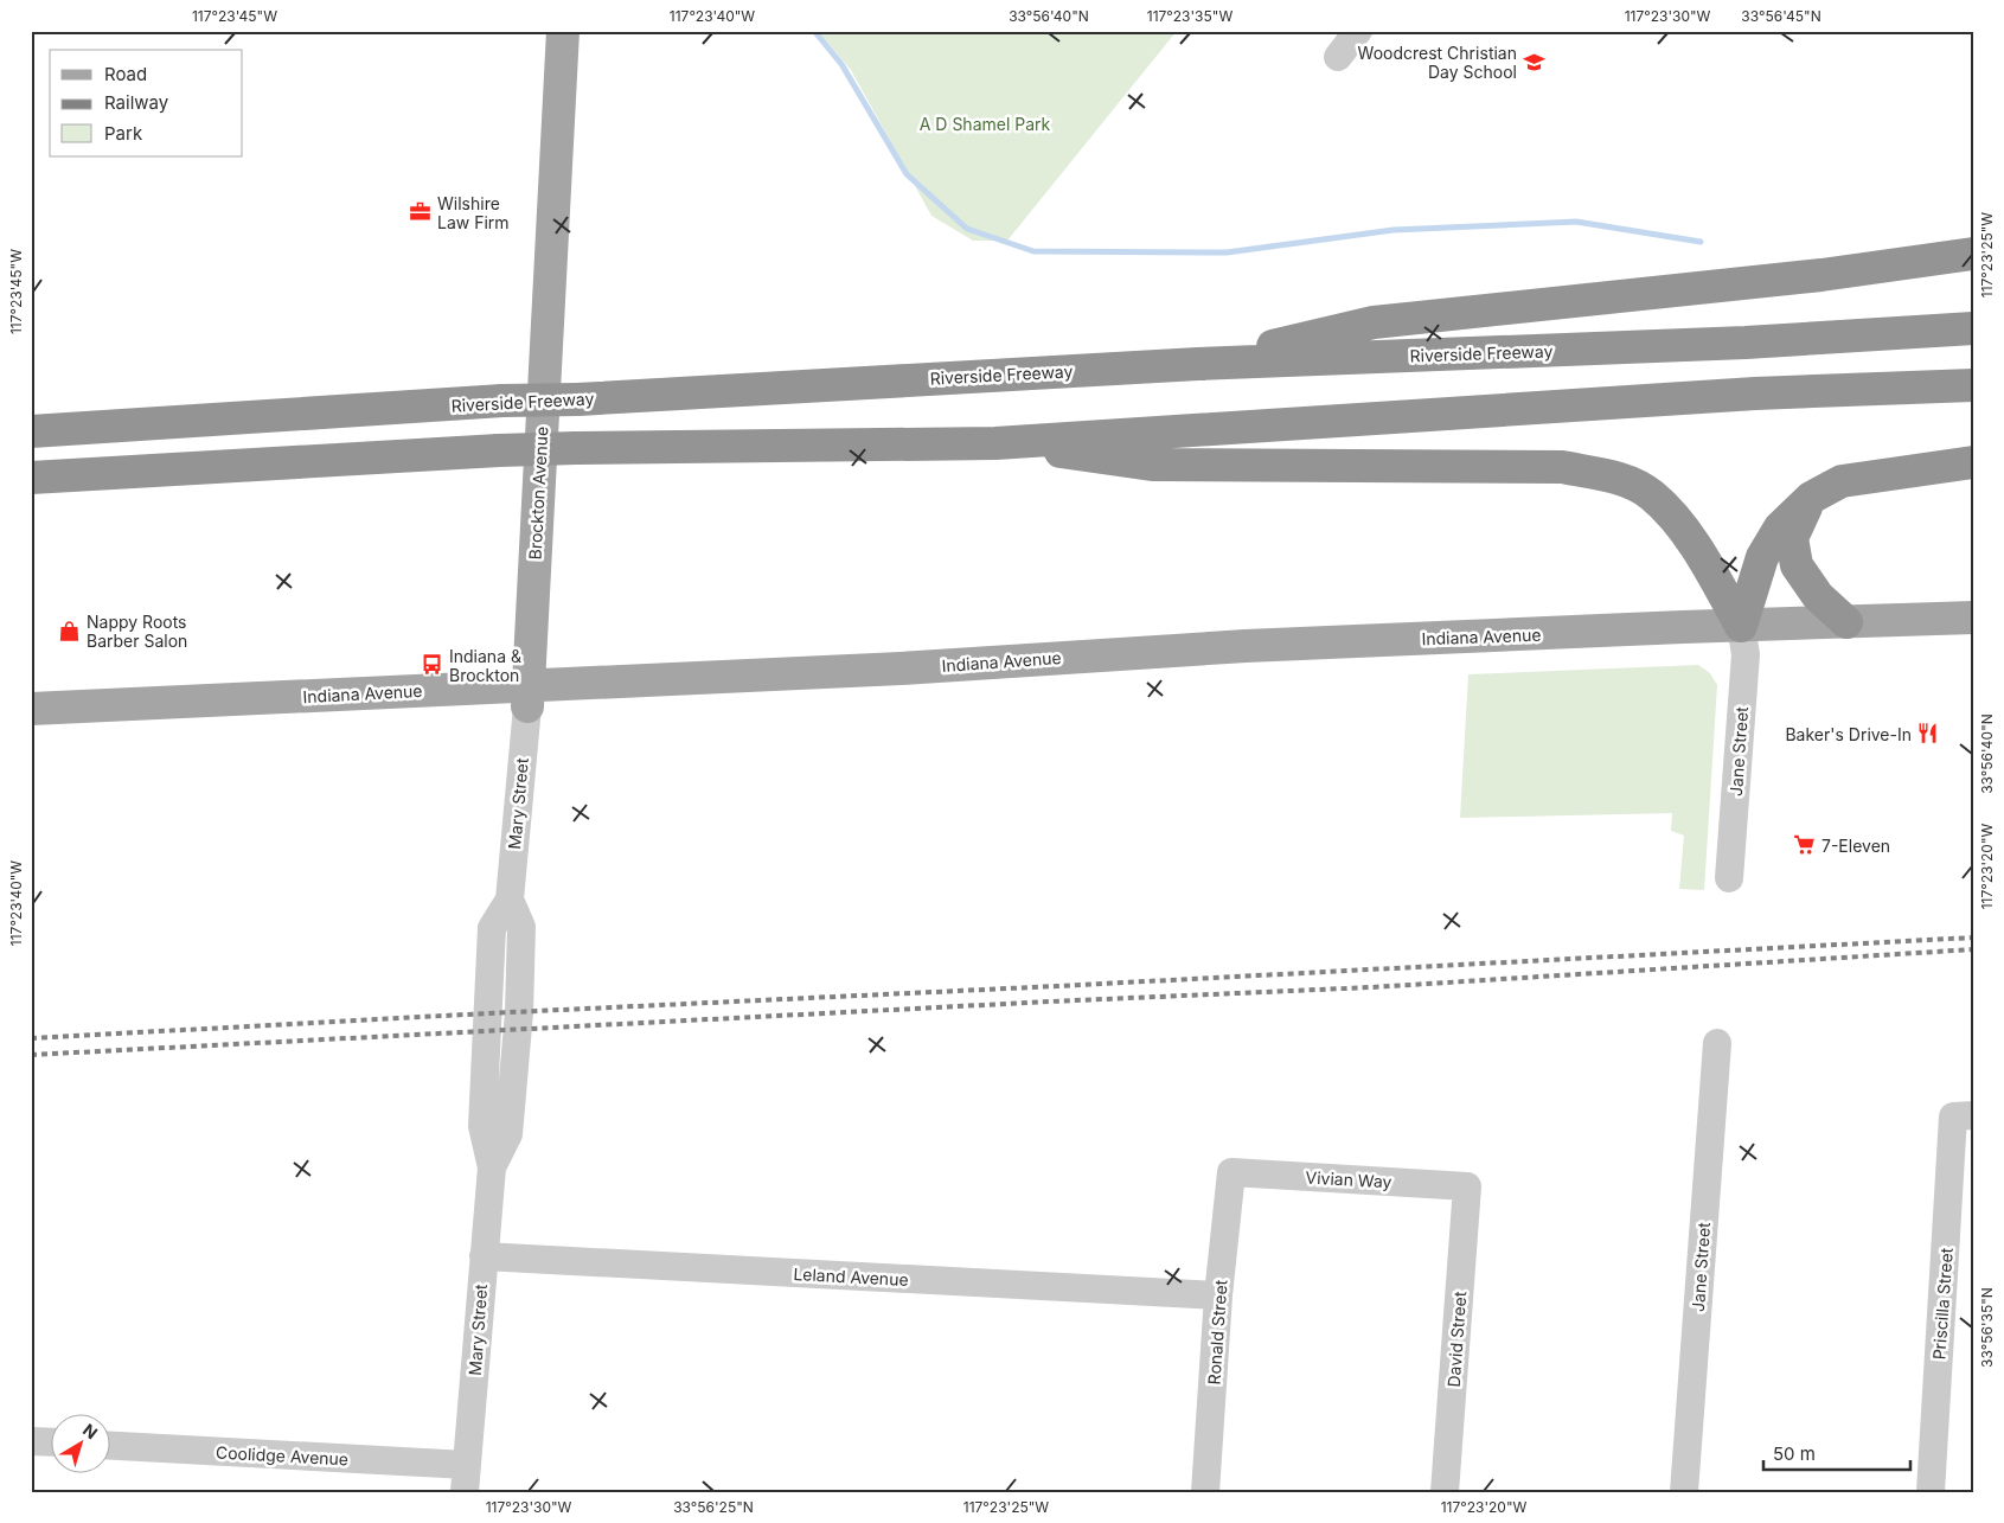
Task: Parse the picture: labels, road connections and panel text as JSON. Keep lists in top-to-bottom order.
{
  "streets": {
    "highway": ["Riverside Freeway"],
    "main road": ["Brockton Avenue", "Indiana Avenue"],
    "street": [
      "Jane Street",
      "Mary Street",
      "Vivian Way",
      "Leland Avenue",
      "Priscilla Street",
      "Ronald Street",
      "David Street",
      "Coolidge Avenue"
    ]
  },
  "crossings": [
    ["Brockton Avenue", "Indiana Avenue"],
    ["Brockton Avenue", "Mary Street"],
    ["Indiana Avenue", "Jane Street"],
    ["Indiana Avenue", "Mary Street"],
    ["Mary Street", "Leland Avenue"],
    ["Mary Street", "Coolidge Avenue"],
    ["Vivian Way", "Ronald Street"],
    ["Vivian Way", "David Street"],
    ["Leland Avenue", "Ronald Street"]
  ],
  "parks": ["A D Shamel Park"],
  "places": {
    "school or university": ["Woodcrest Christian Day School"],
    "office": ["Wilshire Law Firm"],
    "shop": ["Nappy Roots Barber Salon"],
    "bus stop": ["Indiana & Brockton"],
    "restaurant": ["Baker's Drive-In"],
    "supermarket": ["7-Eleven"]
  },
  "legend": ["Road", "Railway", "Park"],
  "scale_bar": "50 m",
  "north": "top right",
  "coordinates": [
    "117°23'45\"W",
    "117°23'40\"W",
    "33°56'40\"N",
    "117°23'35\"W",
    "117°23'30\"W",
    "33°56'45\"N",
    "117°23'25\"W",
    "117°23'20\"W",
    "33°56'35\"N",
    "33°56'25\"N"
  ]
}
